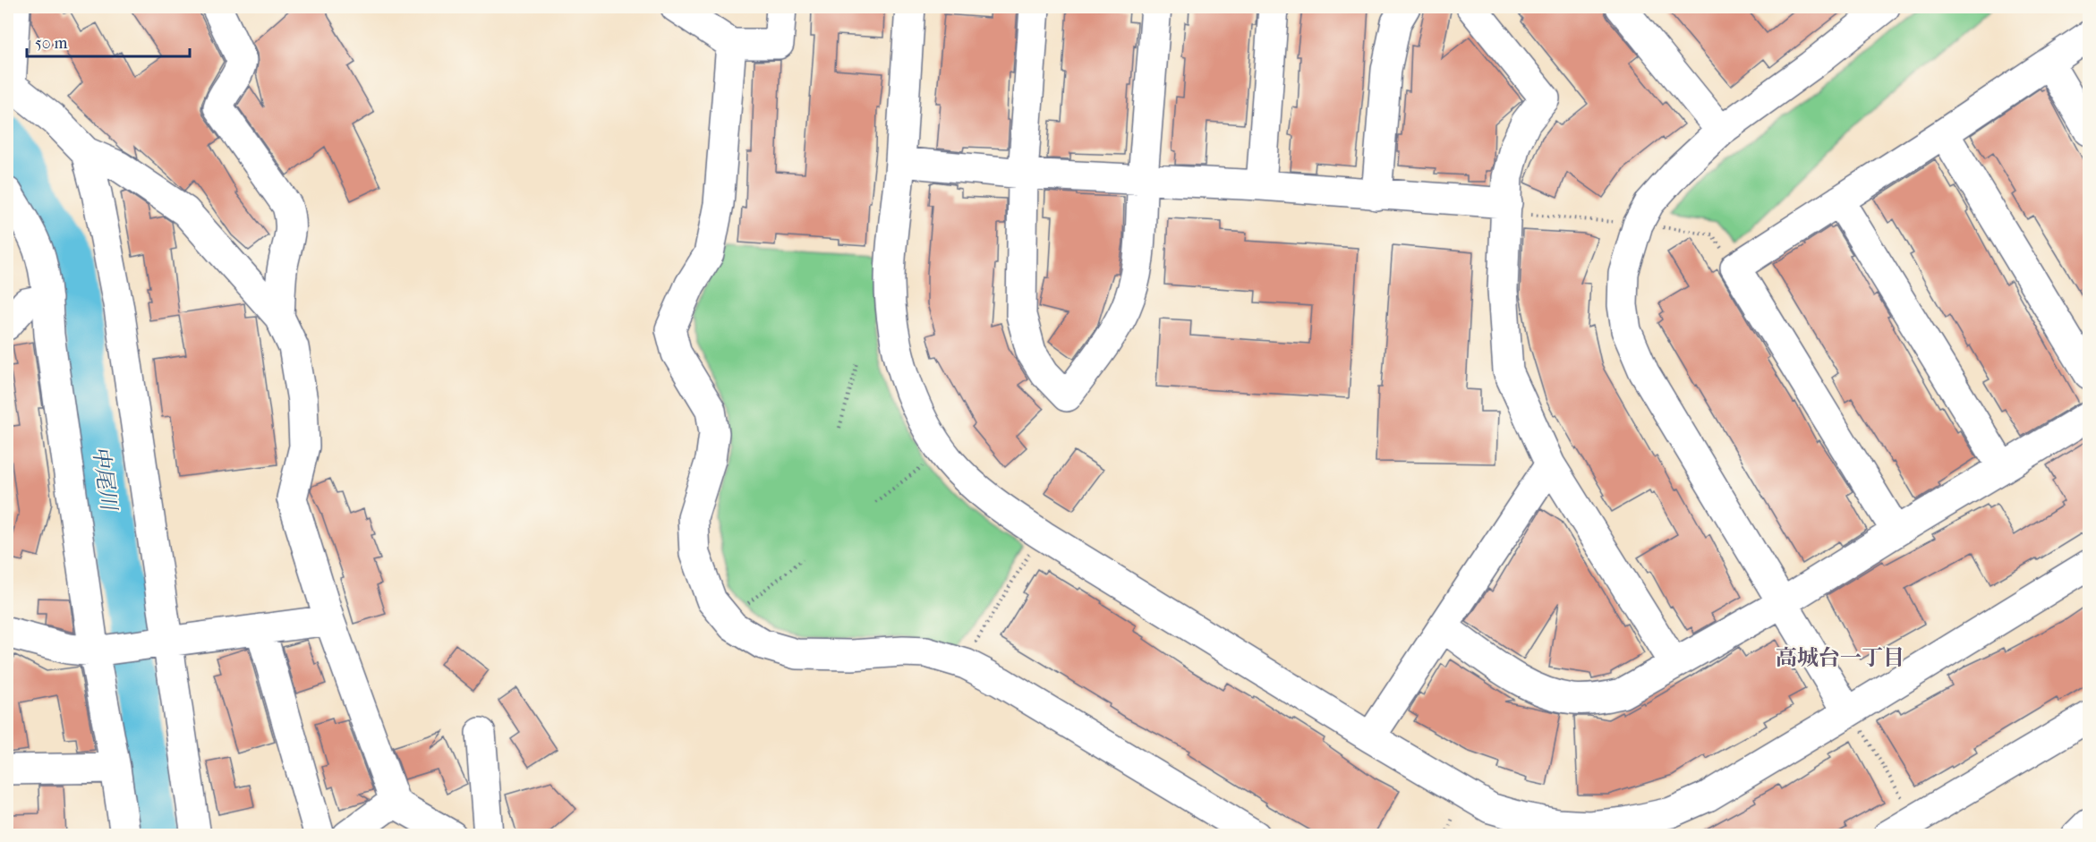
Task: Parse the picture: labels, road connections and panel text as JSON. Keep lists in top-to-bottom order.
{
  "districts": ["高城台一丁目"],
  "water": ["中尾川"],
  "scale_bar": "50 m"
}
